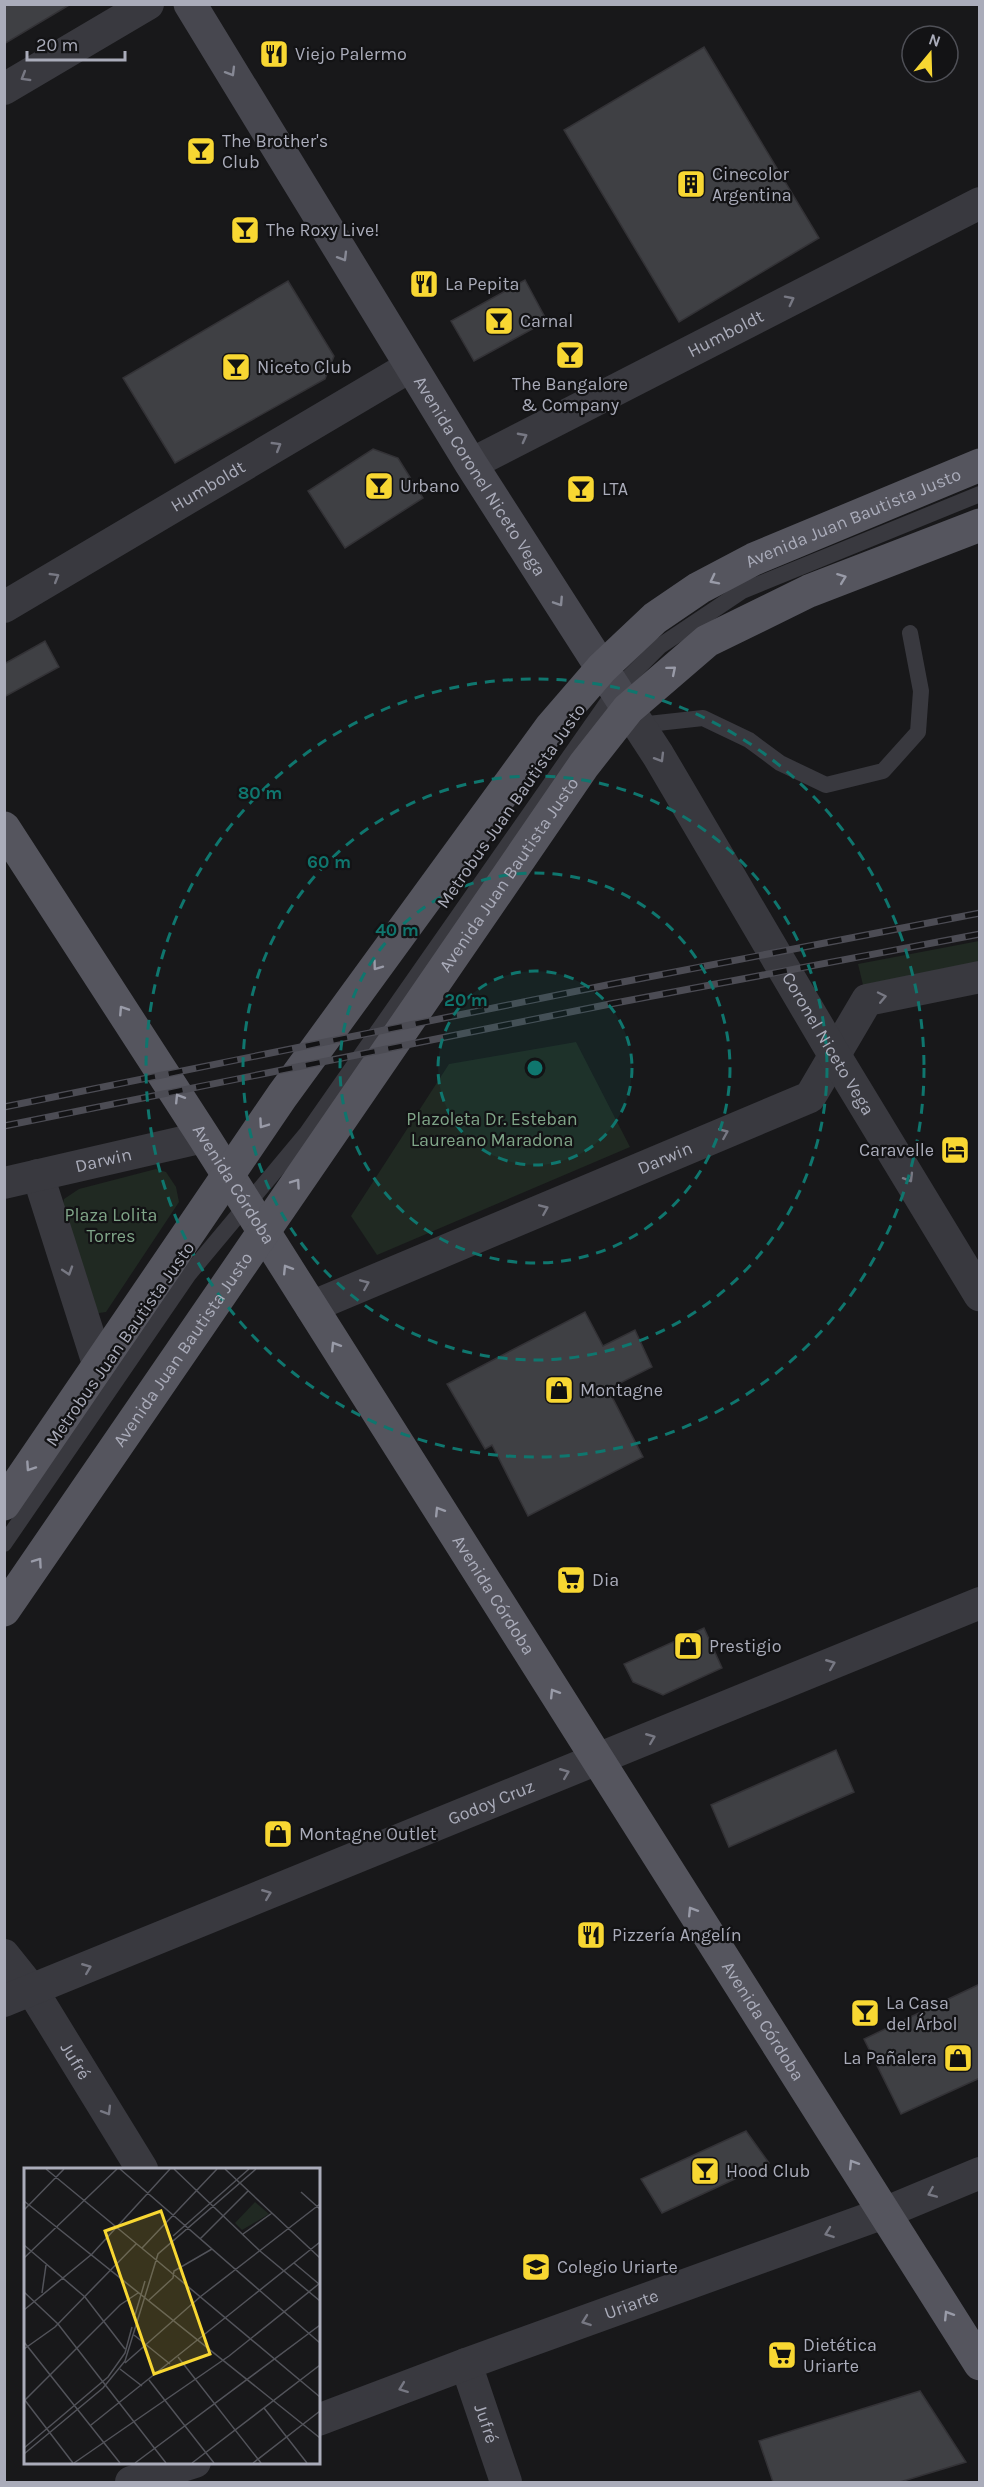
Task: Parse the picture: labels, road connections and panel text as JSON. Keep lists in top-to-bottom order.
{
  "streets": {
    "main road": ["Avenida Coronel Niceto Vega", "Avenida Juan Bautista Justo", "Avenida Córdoba"],
    "street": [
      "Humboldt",
      "Coronel Niceto Vega",
      "Darwin",
      "Godoy Cruz",
      "Jufré",
      "Uriarte"
    ],
    "lane": ["Metrobus Juan Bautista Justo"]
  },
  "crossings": [
    ["Humboldt", "Avenida Coronel Niceto Vega"],
    ["Avenida Coronel Niceto Vega", "Avenida Juan Bautista Justo"],
    ["Avenida Coronel Niceto Vega", "Coronel Niceto Vega"],
    ["Avenida Juan Bautista Justo", "Metrobus Juan Bautista Justo"],
    ["Avenida Juan Bautista Justo", "Avenida Córdoba"],
    ["Metrobus Juan Bautista Justo", "Avenida Córdoba"],
    ["Coronel Niceto Vega", "Darwin"],
    ["Darwin", "Avenida Córdoba"],
    ["Avenida Córdoba", "Godoy Cruz"],
    ["Avenida Córdoba", "Uriarte"],
    ["Godoy Cruz", "Jufré"],
    ["Jufré", "Uriarte"]
  ],
  "one_way": [
    "Humboldt",
    "Avenida Coronel Niceto Vega",
    "Coronel Niceto Vega",
    "Darwin",
    "Avenida Córdoba",
    "Godoy Cruz",
    "Jufré",
    "Uriarte"
  ],
  "parks": ["Plazoleta Dr. Esteban Laureano Maradona", "Plaza Lolita Torres"],
  "places": {
    "restaurant": ["Viejo Palermo", "La Pepita", "Pizzería Angelín"],
    "bar": [
      "The Brother's Club",
      "The Roxy Live!",
      "Carnal",
      "The Bangalore & Company",
      "Niceto Club",
      "Urbano",
      "LTA",
      "La Casa del Árbol",
      "Hood Club"
    ],
    "building": ["Cinecolor Argentina"],
    "hotel": ["Caravelle"],
    "shop": [
      "Montagne",
      "Prestigio",
      "Montagne Outlet",
      "La Pañalera"
    ],
    "supermarket": ["Dia", "Dietética Uriarte"],
    "school or university": ["Colegio Uriarte"]
  },
  "scale_bar": "20 m",
  "north": "top",
  "rings": [
    "80 m",
    "60 m",
    "40 m",
    "20 m"
  ]
}
